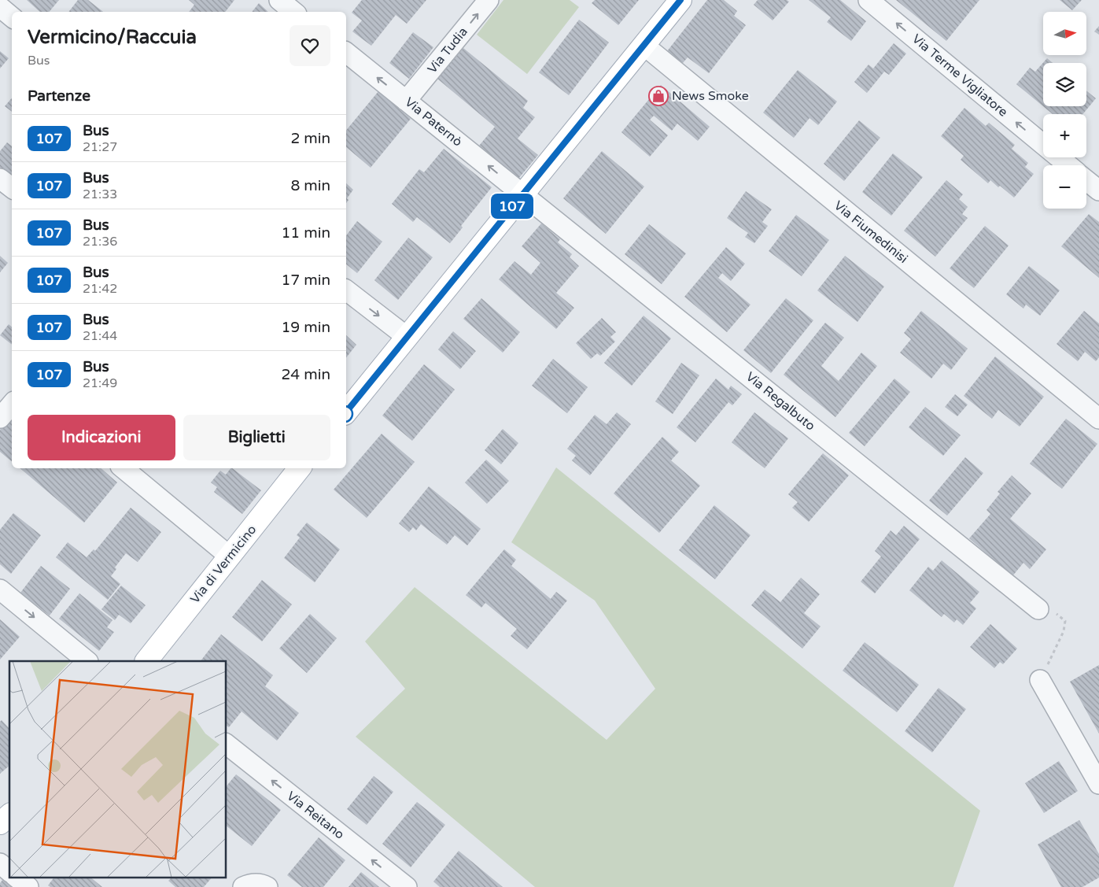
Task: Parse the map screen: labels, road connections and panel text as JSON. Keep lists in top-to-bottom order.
{
  "streets": {
    "main road": ["Via di Vermicino"],
    "street": [
      "Via Tudia",
      "Via Terme Vigliatore",
      "Via Paternò",
      "Via Fiumedinisi",
      "Via Regalbuto",
      "Via Reitano"
    ]
  },
  "crossings": [
    ["Via Tudia", "Via Paternò"],
    ["Via Paternò", "Via Regalbuto"]
  ],
  "one_way": [
    "Via Tudia",
    "Via Terme Vigliatore",
    "Via Paternò",
    "Via Reitano"
  ],
  "places": {
    "shop": ["News Smoke"]
  },
  "lines": ["bus line 107"],
  "north": "right",
  "page": {
    "on_map": "107",
    "map_buttons": ["+", "−"],
    "heading": [
      ["Vermicino/Raccuia", "Bus"],
      "Partenze"
    ],
    "list": [
      {
        "mark": "107",
        "name": "Bus",
        "note": "21:27",
        "value": "2 min"
      },
      {
        "mark": "107",
        "name": "Bus",
        "note": "21:33",
        "value": "8 min"
      },
      {
        "mark": "107",
        "name": "Bus",
        "note": "21:36",
        "value": "11 min"
      },
      {
        "mark": "107",
        "name": "Bus",
        "note": "21:42",
        "value": "17 min"
      },
      {
        "mark": "107",
        "name": "Bus",
        "note": "21:44",
        "value": "19 min"
      },
      {
        "mark": "107",
        "name": "Bus",
        "note": "21:49",
        "value": "24 min"
      }
    ],
    "buttons": ["Indicazioni", "Biglietti"]
  }
}
